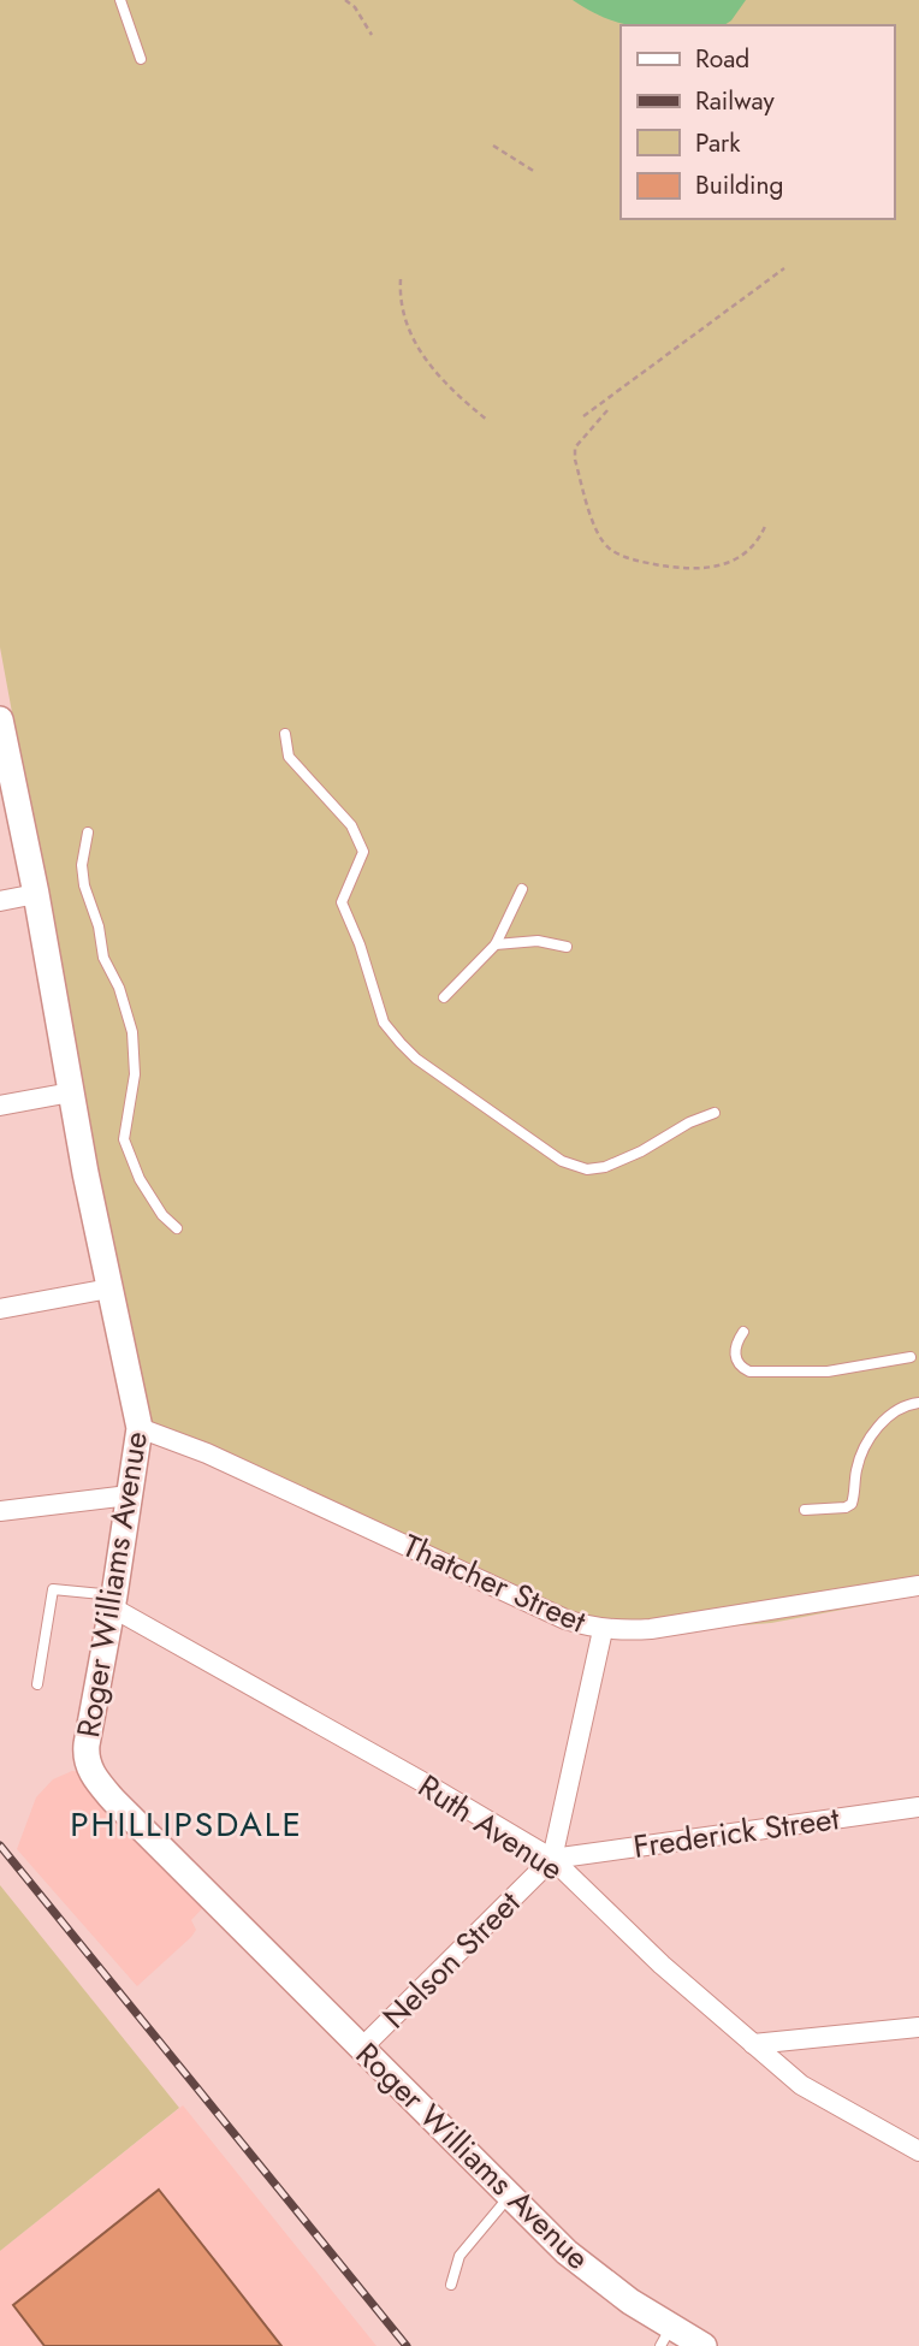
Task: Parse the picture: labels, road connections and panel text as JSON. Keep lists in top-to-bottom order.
{
  "streets": {
    "main road": ["Roger Williams Avenue"],
    "street": [
      "Thatcher Street",
      "Ruth Avenue",
      "Frederick Street",
      "Nelson Street"
    ]
  },
  "crossings": [
    ["Thatcher Street", "Roger Williams Avenue"],
    ["Roger Williams Avenue", "Ruth Avenue"],
    ["Roger Williams Avenue", "Nelson Street"],
    ["Ruth Avenue", "Frederick Street"],
    ["Ruth Avenue", "Nelson Street"],
    ["Frederick Street", "Nelson Street"]
  ],
  "districts": ["PHILLIPSDALE"],
  "legend": [
    "Road",
    "Railway",
    "Park",
    "Building"
  ]
}
